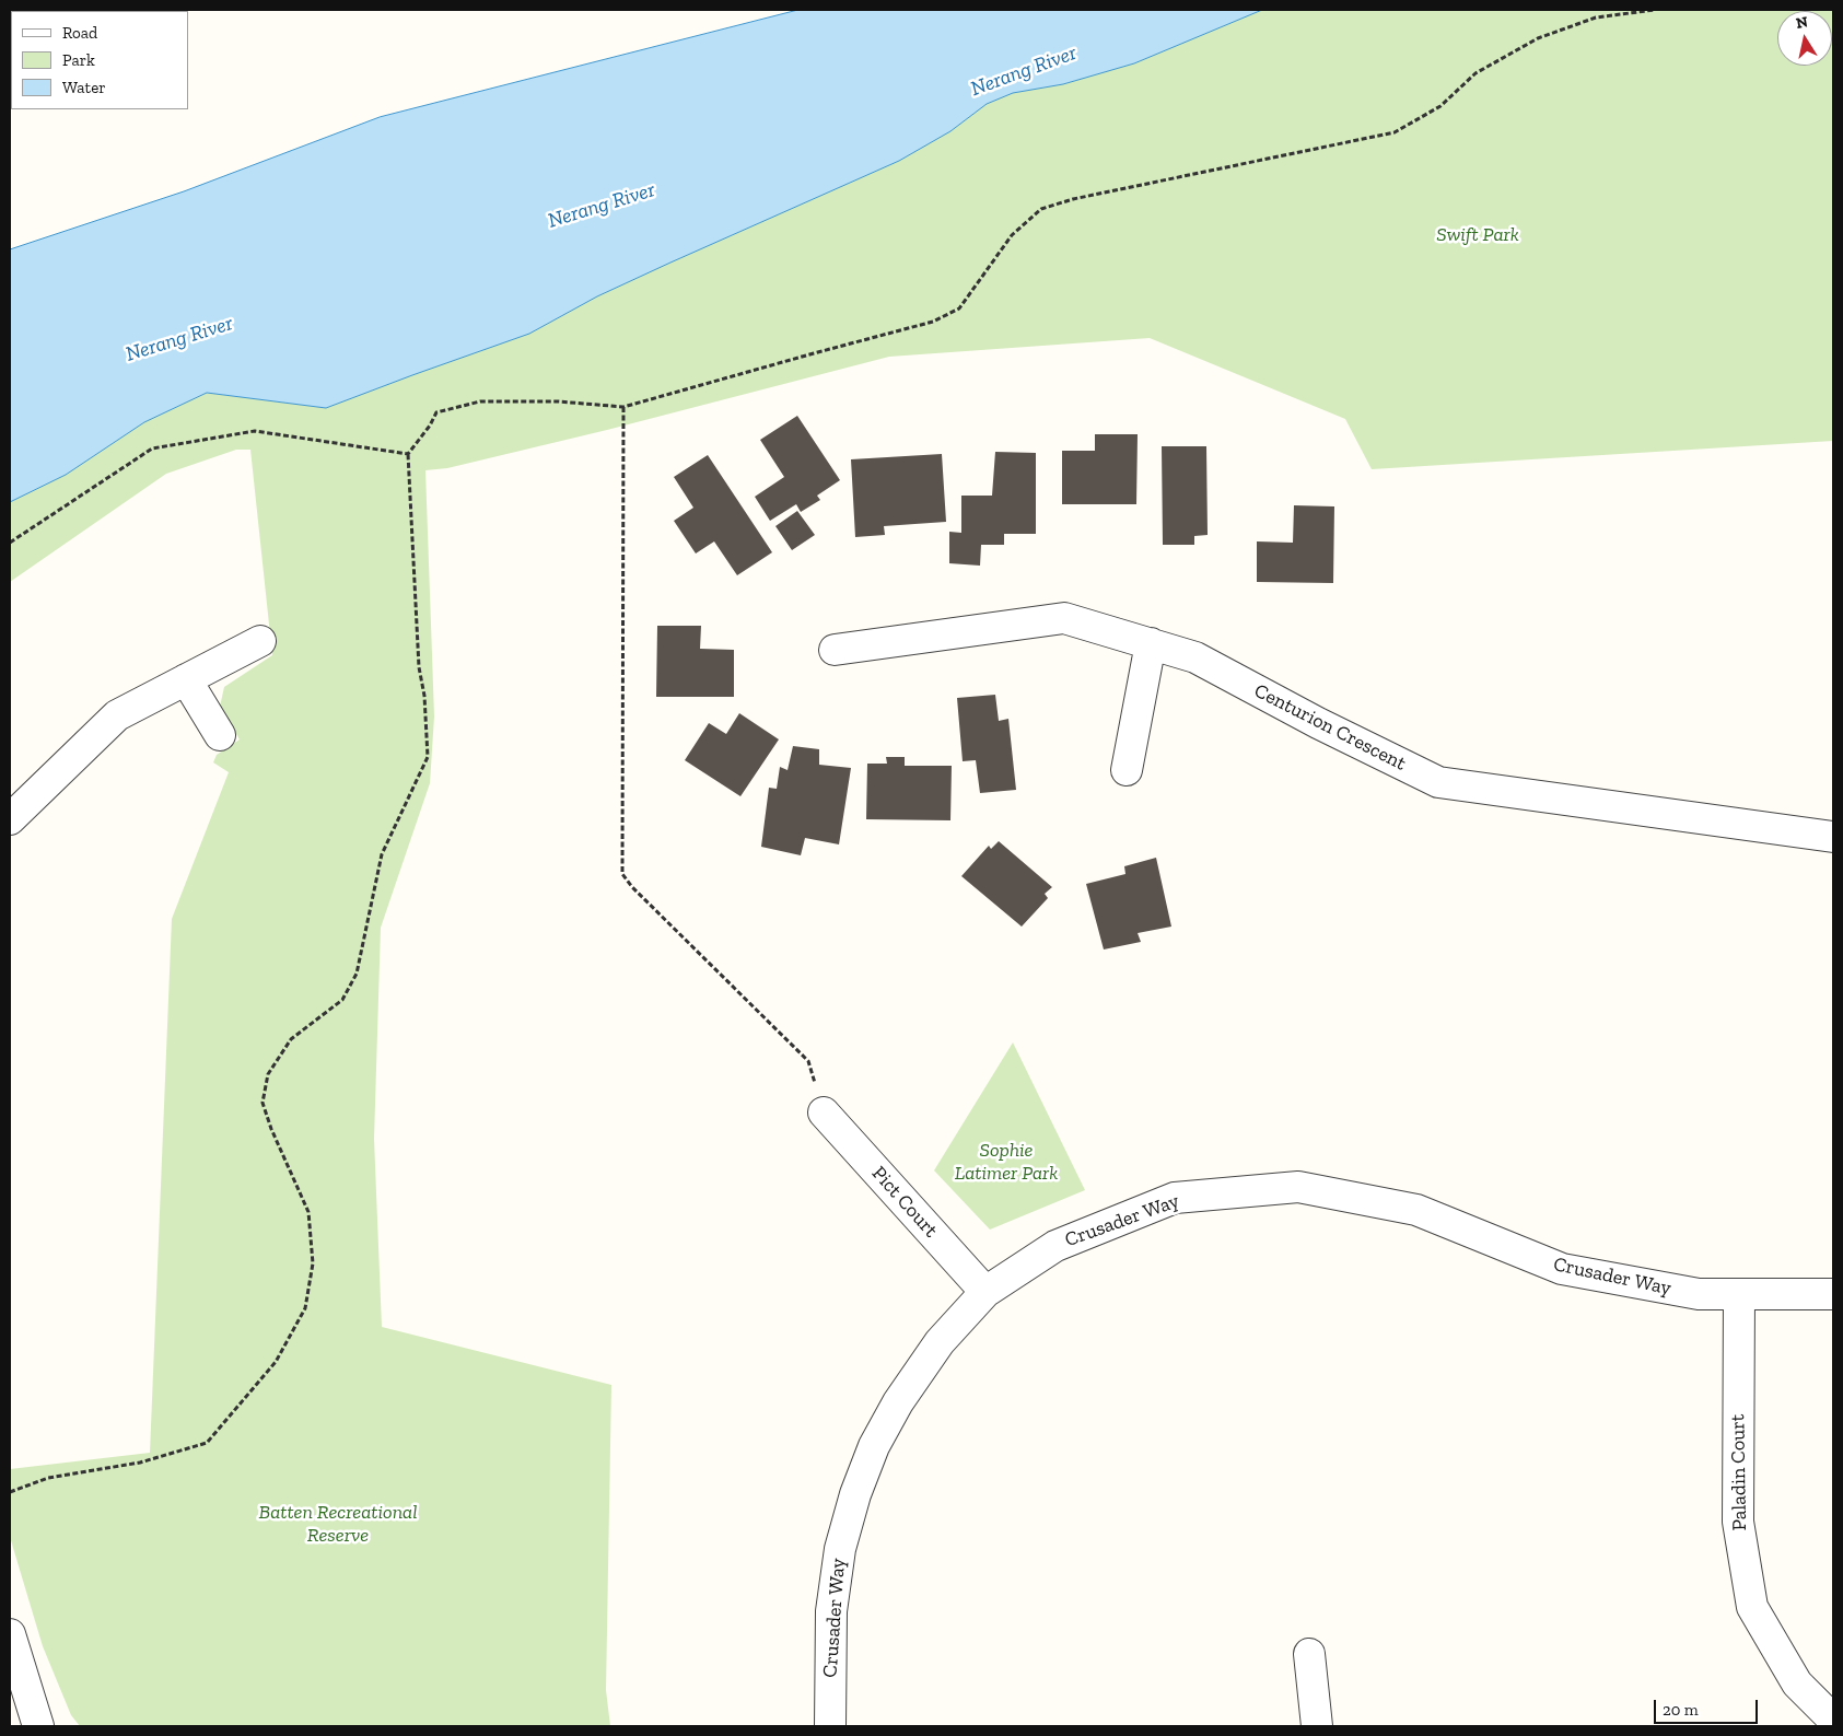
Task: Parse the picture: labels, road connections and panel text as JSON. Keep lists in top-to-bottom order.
{
  "streets": {
    "street": [
      "Centurion Crescent",
      "Pict Court",
      "Crusader Way",
      "Paladin Court"
    ]
  },
  "crossings": [
    ["Pict Court", "Crusader Way"],
    ["Crusader Way", "Paladin Court"]
  ],
  "water": ["Nerang River"],
  "parks": ["Swift Park", "Sophie Latimer Park", "Batten Recreational Reserve"],
  "legend": ["Road", "Park", "Water"],
  "scale_bar": "20 m",
  "north": "top"
}
